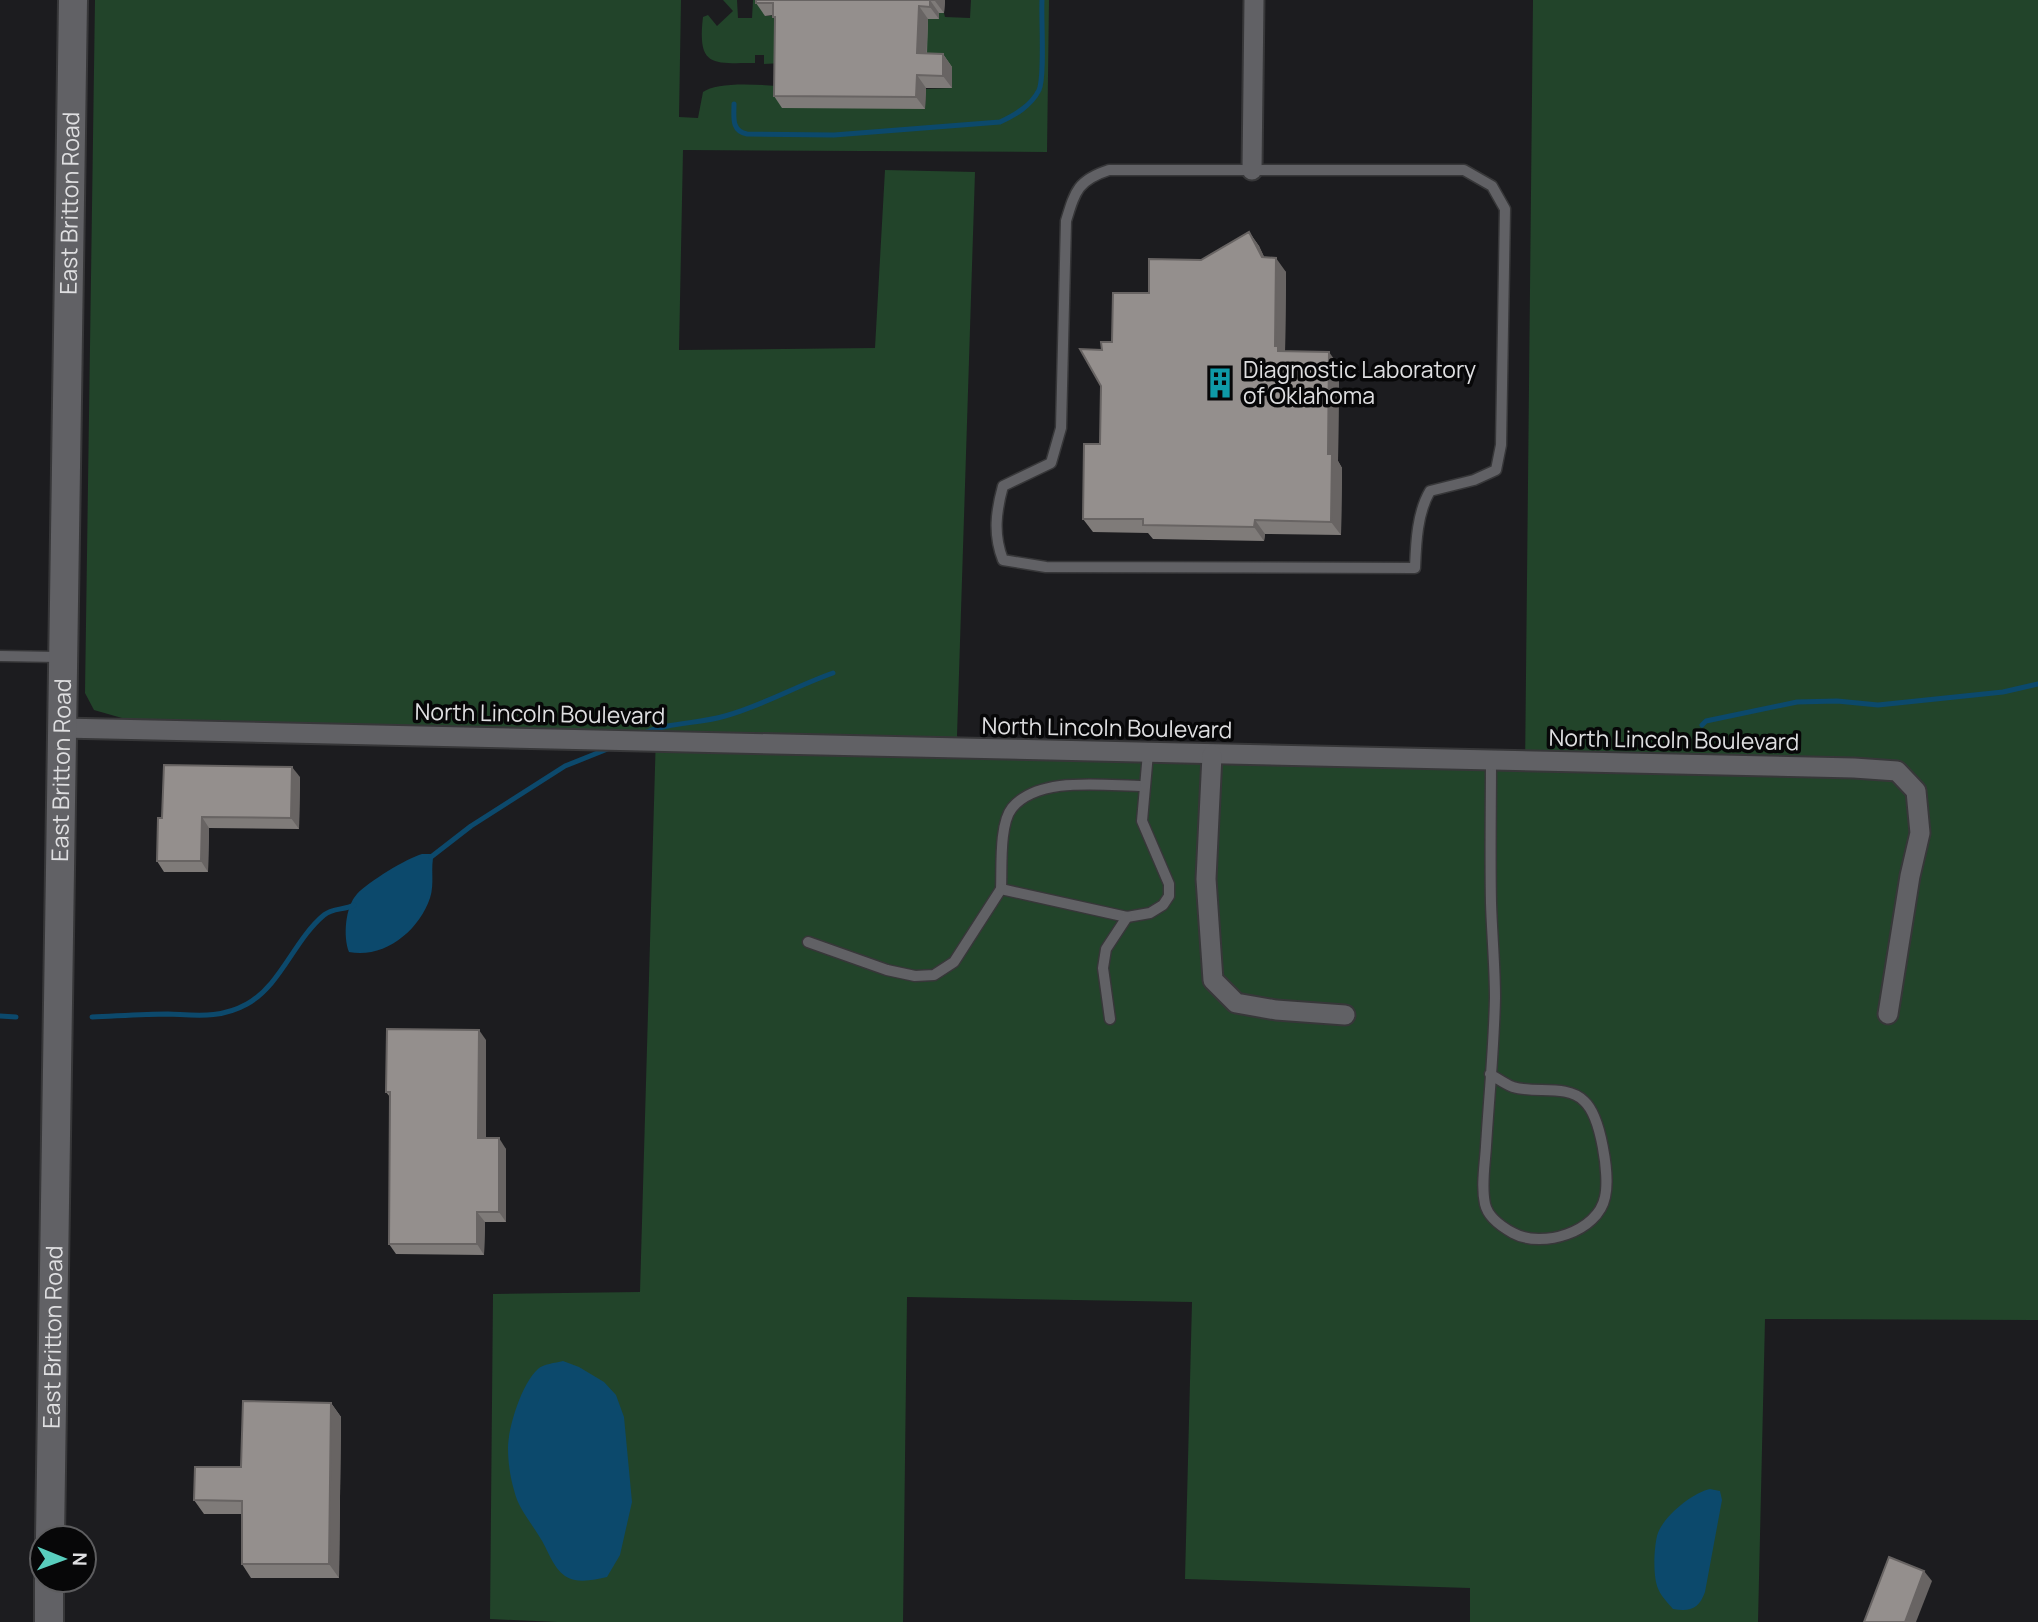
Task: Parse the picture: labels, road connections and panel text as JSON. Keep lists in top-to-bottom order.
{
  "streets": {
    "main road": ["East Britton Road"],
    "street": ["North Lincoln Boulevard"]
  },
  "crossings": [
    ["East Britton Road", "North Lincoln Boulevard"]
  ],
  "places": {
    "building": ["Diagnostic Laboratory of Oklahoma"]
  },
  "north": "right"
}
